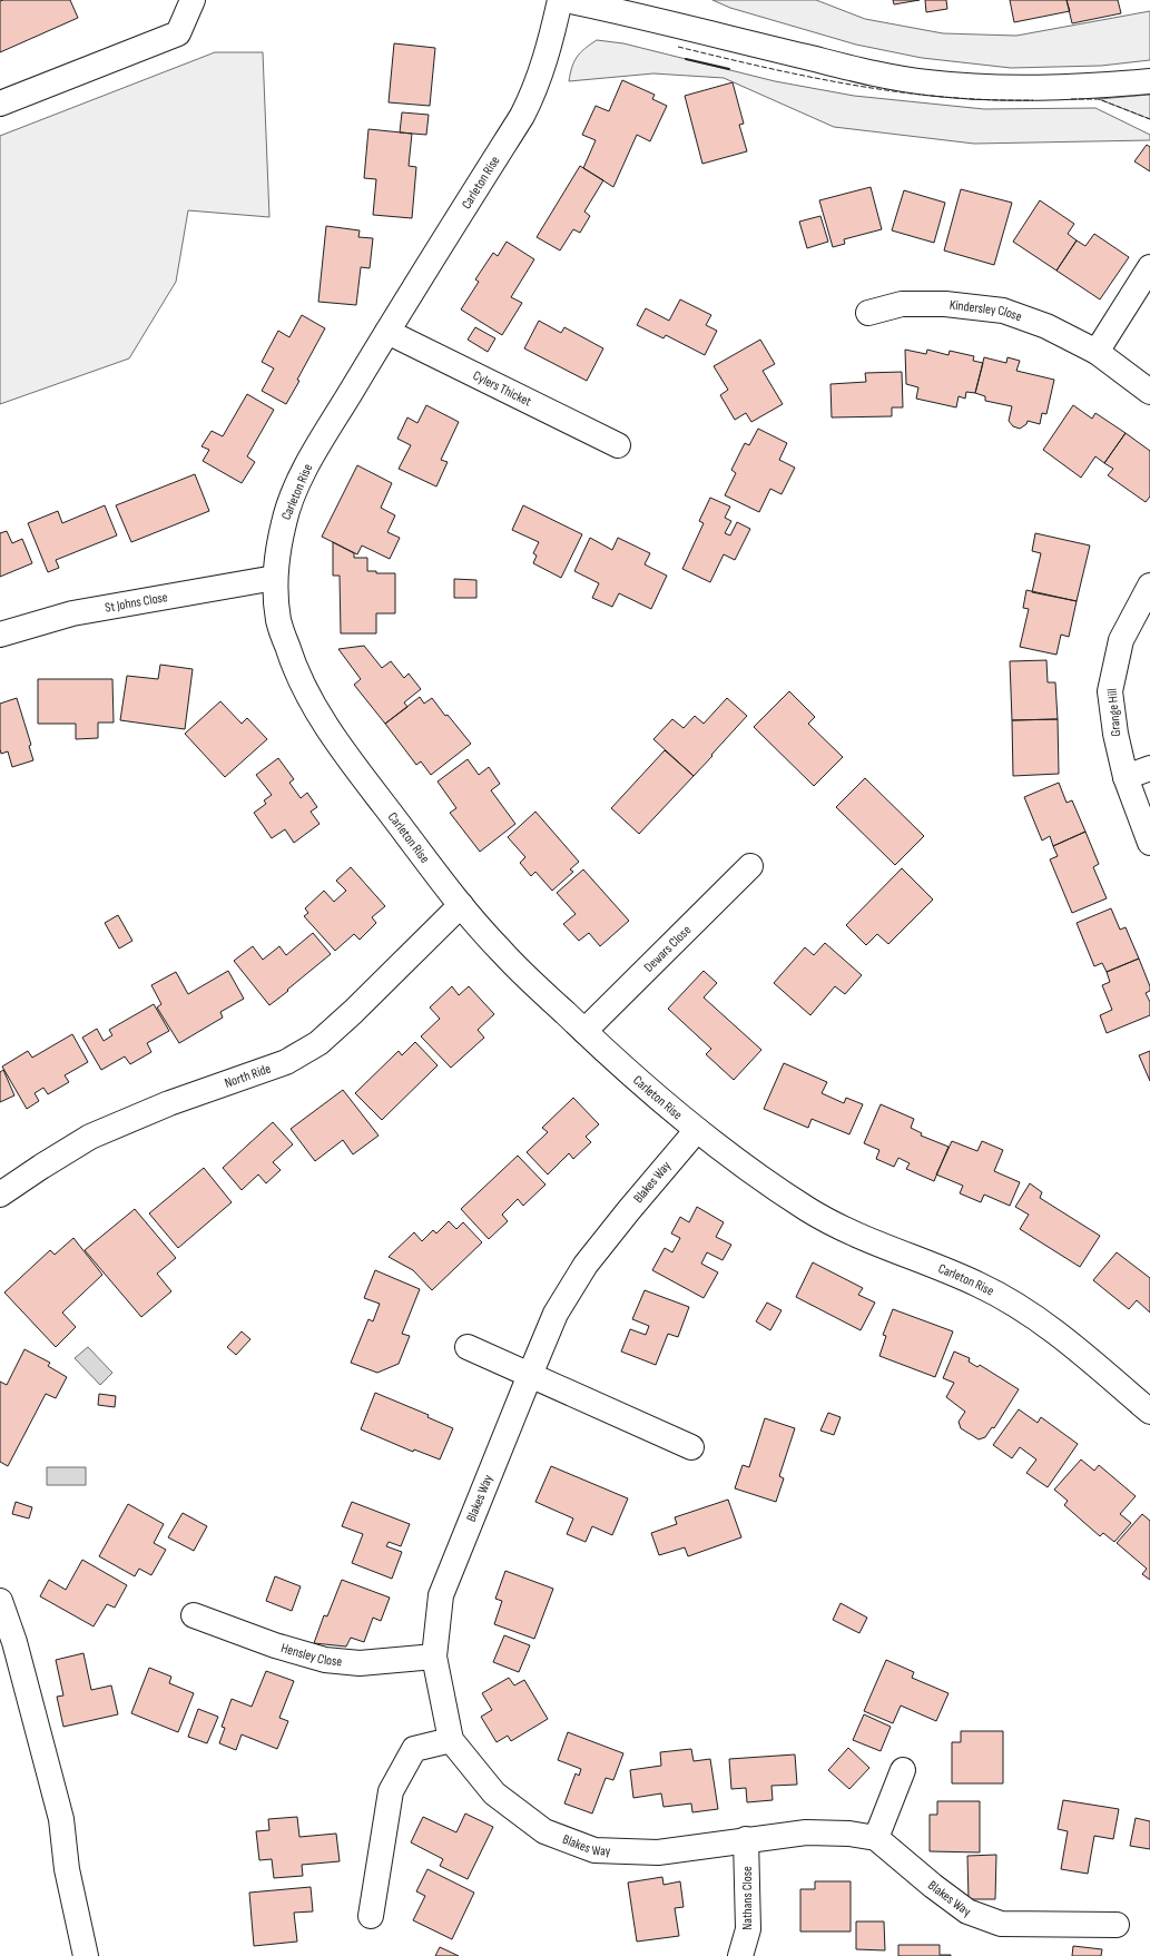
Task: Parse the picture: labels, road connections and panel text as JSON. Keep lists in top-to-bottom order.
{
  "streets": {
    "street": [
      "Carleton Rise",
      "Kindersley Close",
      "Cylers Thicket",
      "St Johns Close",
      "Grange Hill",
      "Dewars Close",
      "North Ride",
      "Blakes Way",
      "Hensley Close",
      "Nathans Close"
    ]
  },
  "crossings": [
    ["Carleton Rise", "Cylers Thicket"],
    ["Carleton Rise", "St Johns Close"],
    ["Carleton Rise", "Dewars Close"],
    ["Carleton Rise", "North Ride"],
    ["Carleton Rise", "Blakes Way"],
    ["Blakes Way", "Hensley Close"],
    ["Blakes Way", "Nathans Close"]
  ]
}
